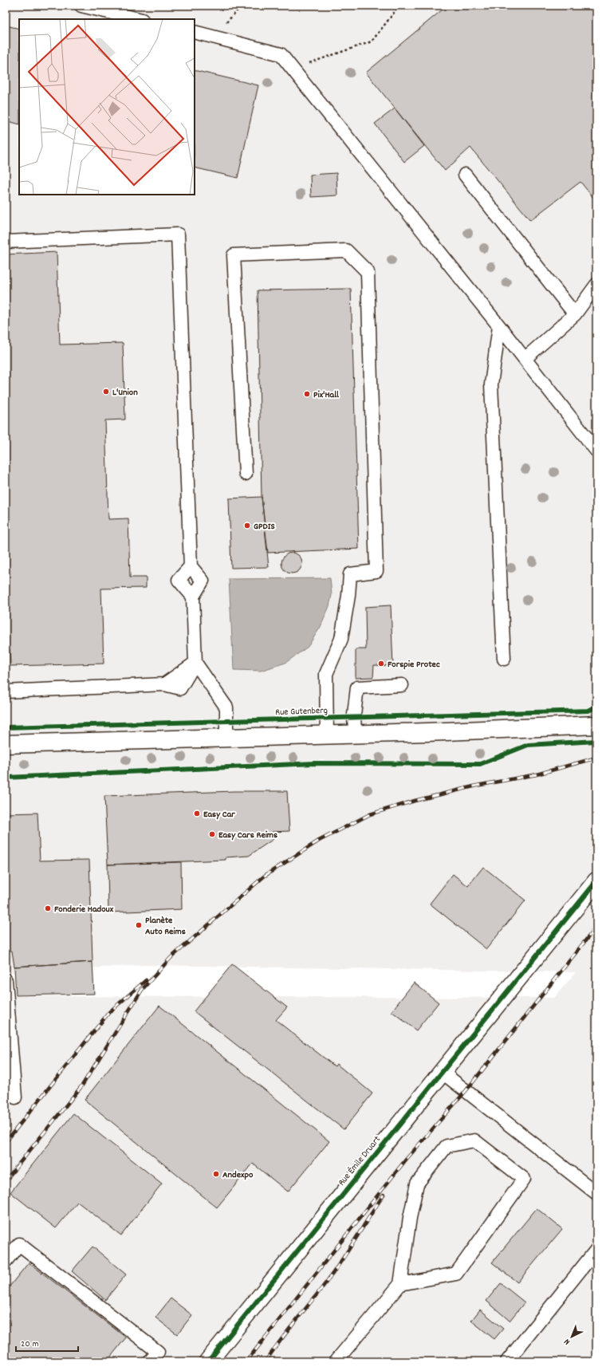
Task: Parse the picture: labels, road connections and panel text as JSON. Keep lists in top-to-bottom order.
{
  "streets": {
    "street": ["Rue Émile Druart"],
    "cycle path": ["Rue Gutenberg"]
  },
  "places": [
    "L'Union",
    "Pix'Hall",
    "GPDIS",
    "Forspie Protec",
    "Easy Car",
    "Easy Cars Reims",
    "Fonderie Hadoux",
    "Planète Auto Reims",
    "Andexpo"
  ],
  "scale_bar": "20 m",
  "north": "bottom left"
}
